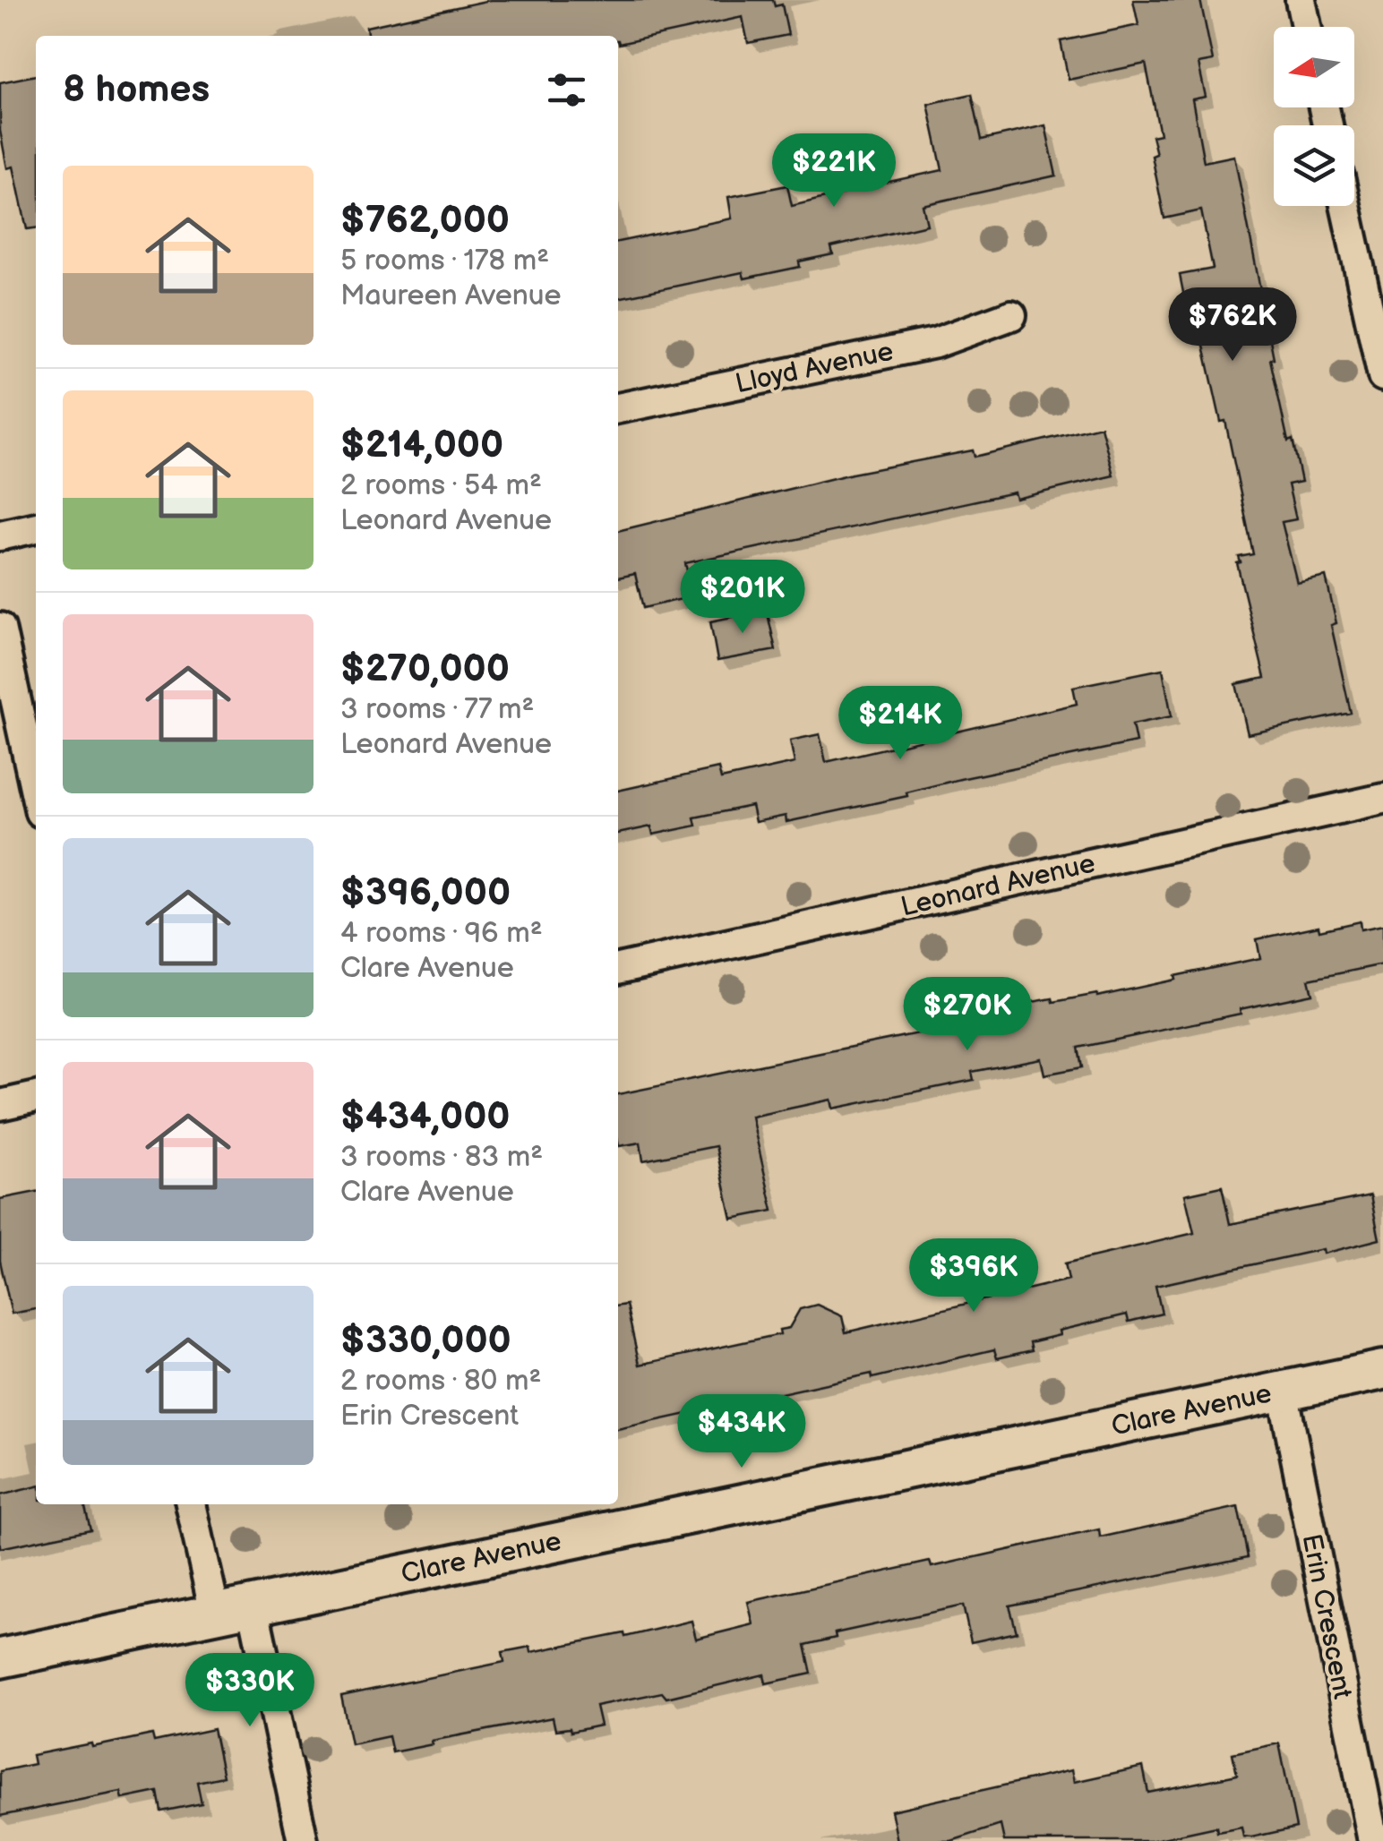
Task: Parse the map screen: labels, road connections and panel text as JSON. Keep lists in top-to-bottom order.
{
  "streets": {
    "street": [
      "Lloyd Avenue",
      "Leonard Avenue",
      "Clare Avenue",
      "Erin Crescent"
    ]
  },
  "crossings": [
    ["Clare Avenue", "Erin Crescent"]
  ],
  "north": "left",
  "page": {
    "heading": "8 homes",
    "price": [
      "$221K",
      "$762K",
      "$201K",
      "$214K",
      "$270K",
      "$396K",
      "$434K",
      "$330K"
    ],
    "list": [
      {
        "name": "$762,000",
        "note": "5 rooms · 178 m² · Maureen Avenue"
      },
      {
        "name": "$214,000",
        "note": "2 rooms · 54 m² · Leonard Avenue"
      },
      {
        "name": "$270,000",
        "note": "3 rooms · 77 m² · Leonard Avenue"
      },
      {
        "name": "$396,000",
        "note": "4 rooms · 96 m² · Clare Avenue"
      },
      {
        "name": "$434,000",
        "note": "3 rooms · 83 m² · Clare Avenue"
      },
      {
        "name": "$330,000",
        "note": "2 rooms · 80 m² · Erin Crescent"
      }
    ]
  }
}
